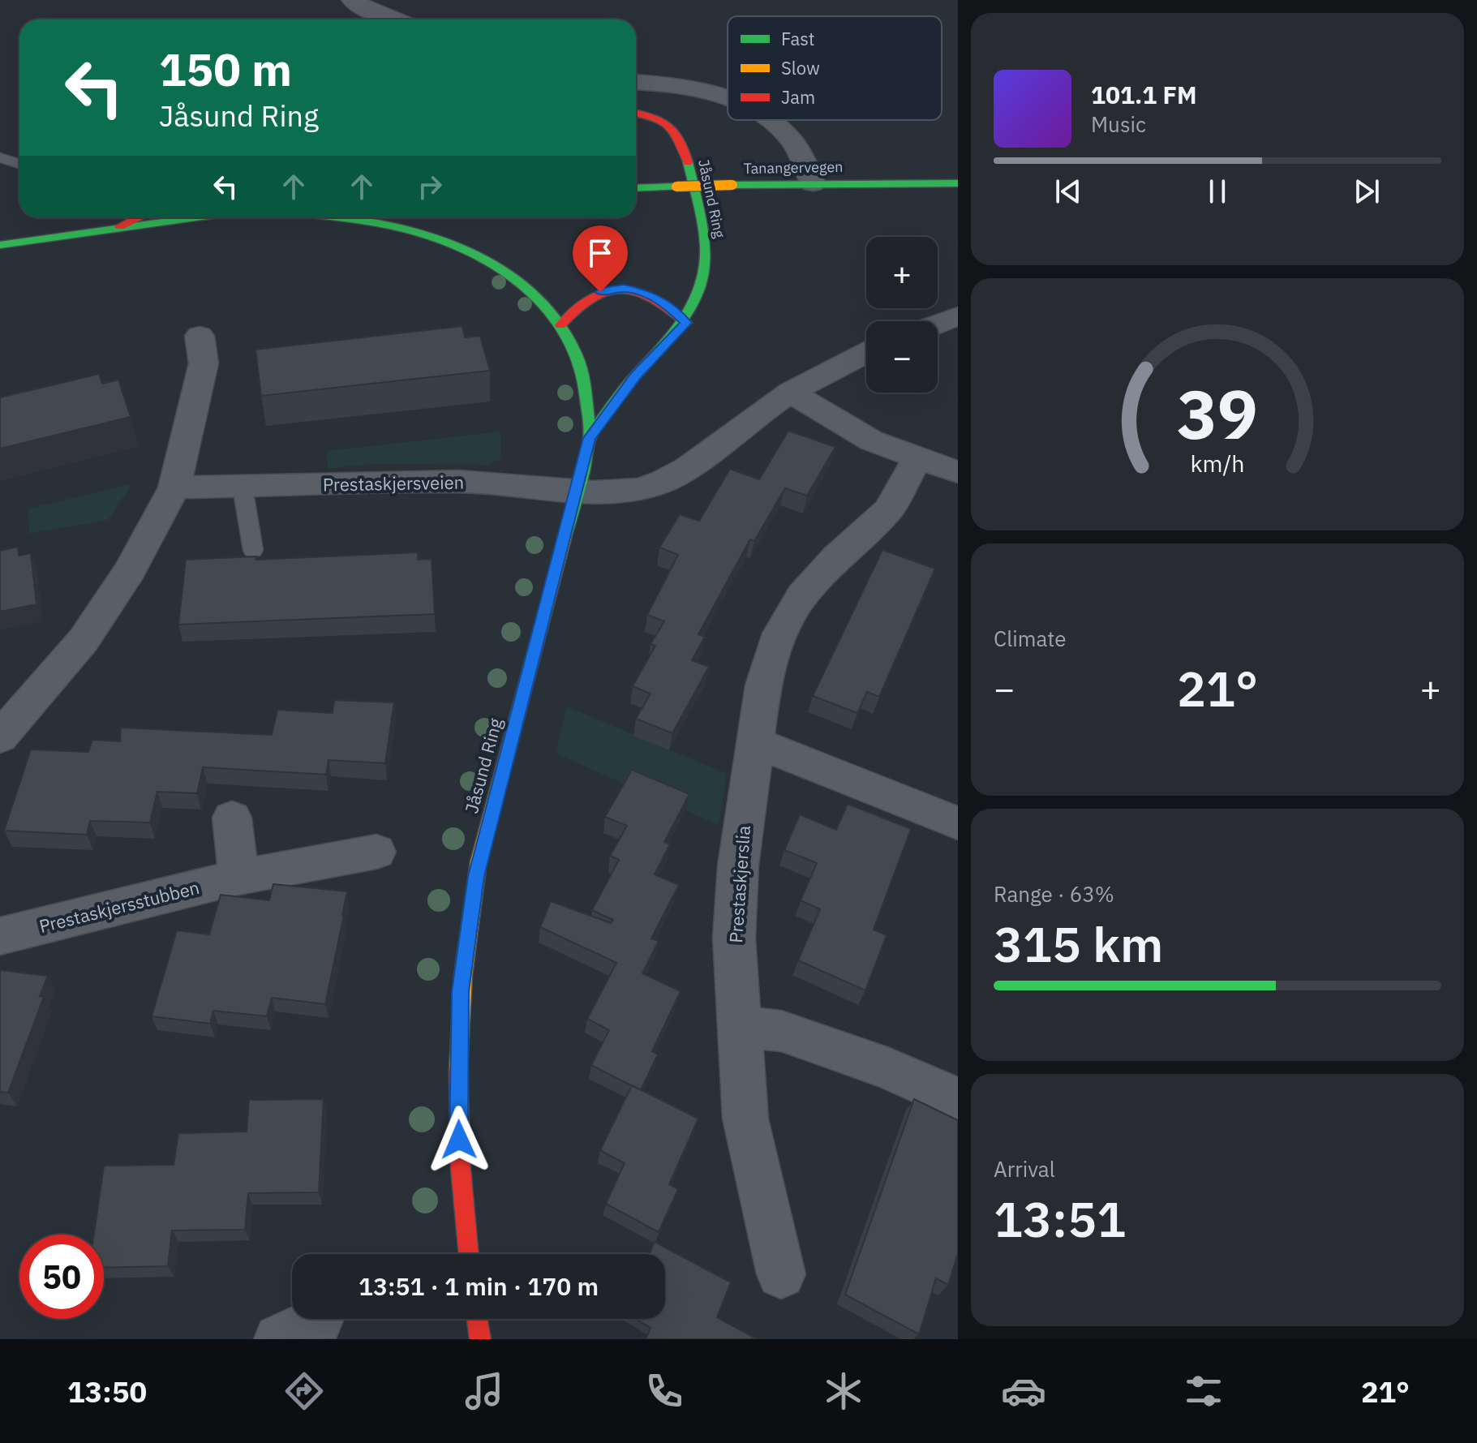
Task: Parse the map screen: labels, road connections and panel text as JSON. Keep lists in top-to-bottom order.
{
  "streets": {
    "main road": ["Tanangervegen", "Jåsund Ring"],
    "street": ["Prestaskjersveien", "Prestaskjerslia", "Prestaskjersstubben"]
  },
  "crossings": [
    ["Jåsund Ring", "Prestaskjersveien"]
  ],
  "legend": ["Fast", "Slow", "Jam"],
  "page": {
    "turn": ["150 m", "Jåsund Ring"],
    "song": ["101.1 FM", "Music"],
    "map_buttons": ["+", "−"],
    "tile": [
      "Climate",
      ["Range · 63%", "315 km"],
      ["Arrival", "13:51"]
    ],
    "heat": ["−", "21°", "+"],
    "limit": "50",
    "trip": "13:51 · 1 min · 170 m",
    "tabs": ["13:50", "21°"],
    "gauge": ["39", "km/h"]
  }
}
